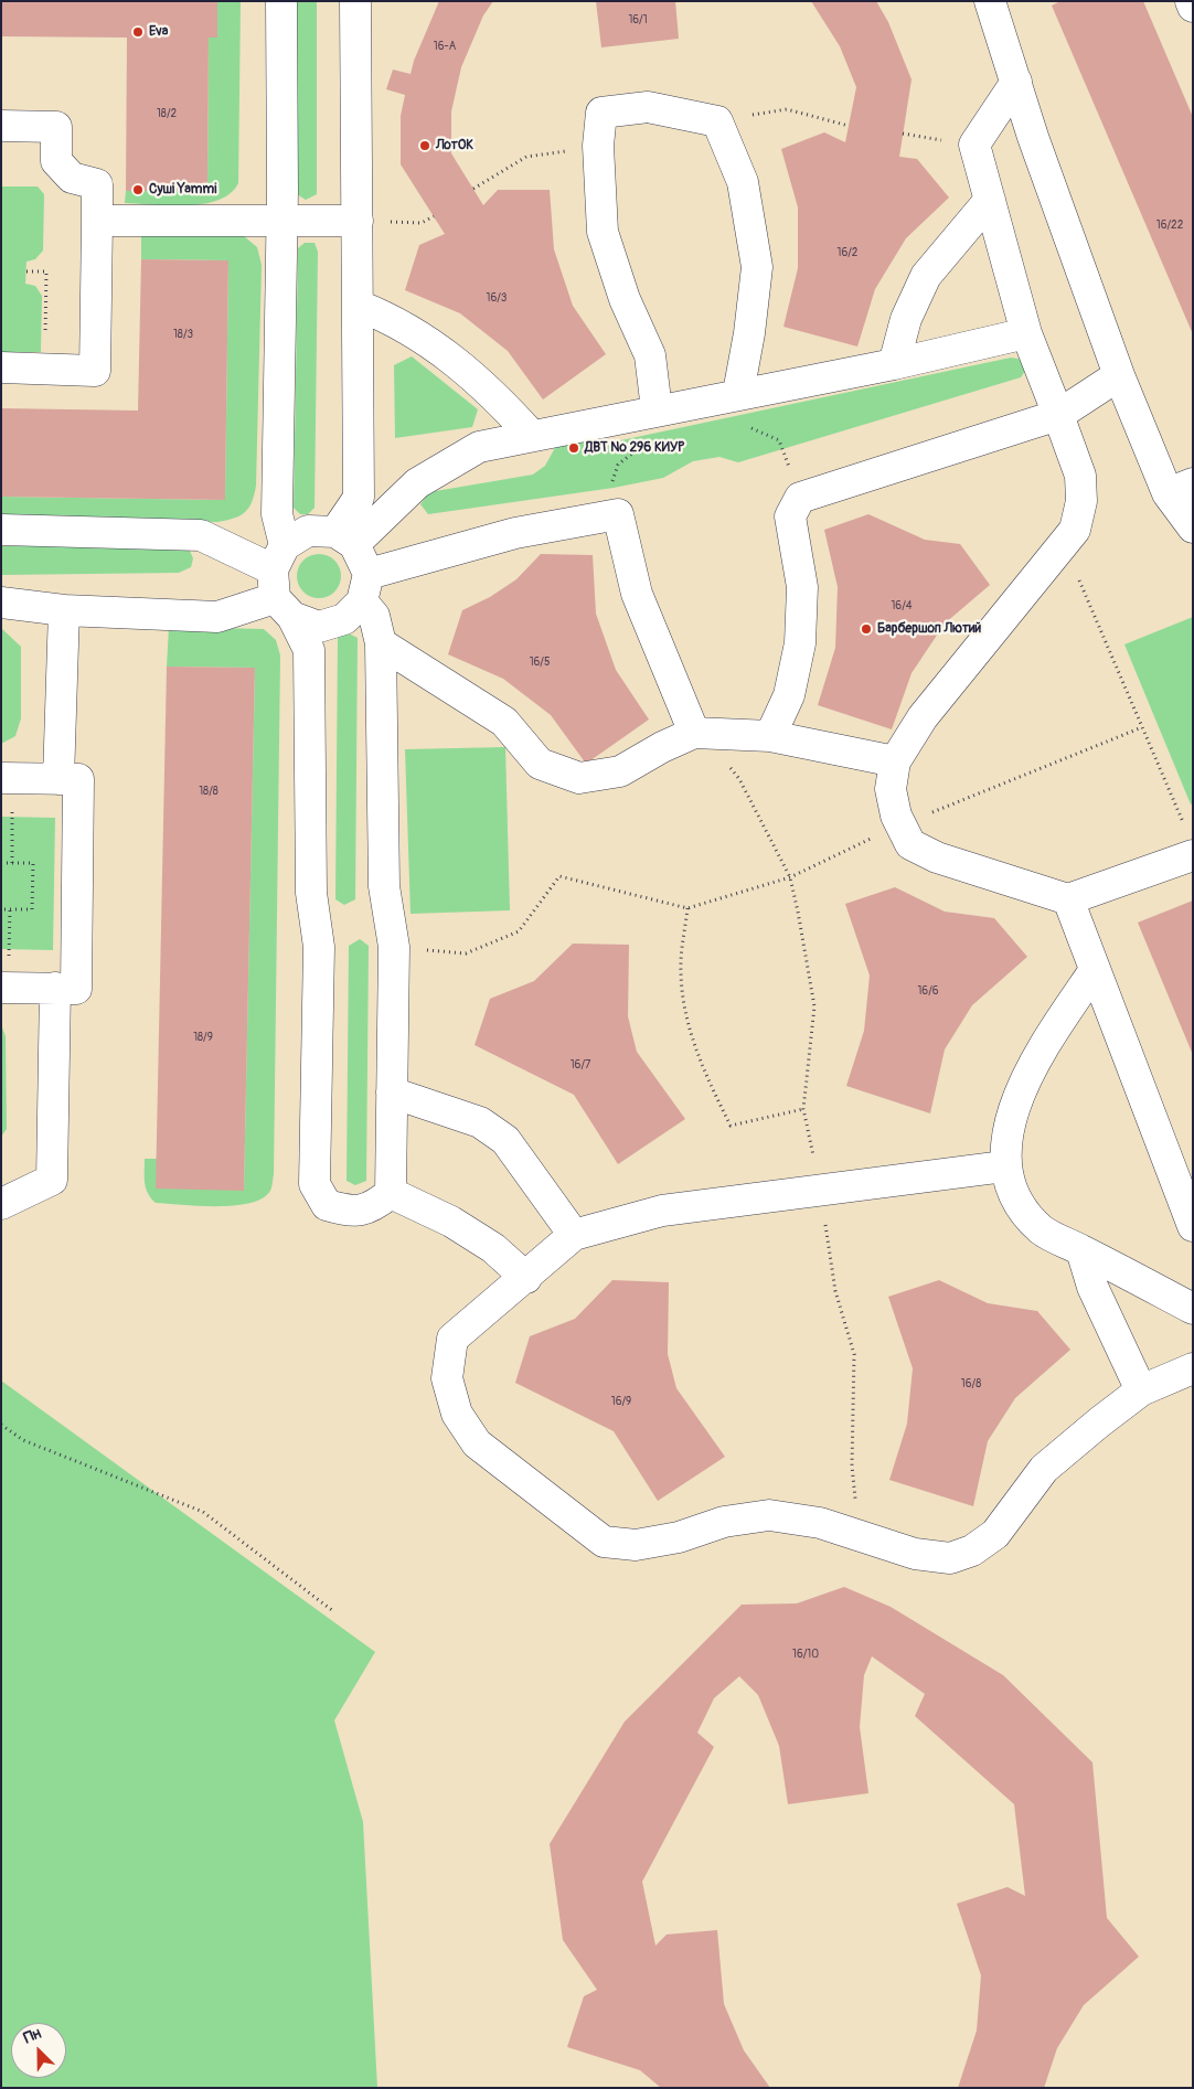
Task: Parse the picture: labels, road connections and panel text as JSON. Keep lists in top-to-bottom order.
{
  "places": [
    "Eva",
    "ЛотОК",
    "Суші Yammi",
    "ДВТ № 296 КИУР",
    "Барбершоп Лютий"
  ],
  "house_numbers": [
    "16/1",
    "16-А",
    "18/2",
    "16/22",
    "16/2",
    "16/3",
    "18/3",
    "16/4",
    "16/5",
    "18/8",
    "16/6",
    "18/9",
    "16/7",
    "16/8",
    "16/9",
    "16/10"
  ],
  "north": "top left"
}
